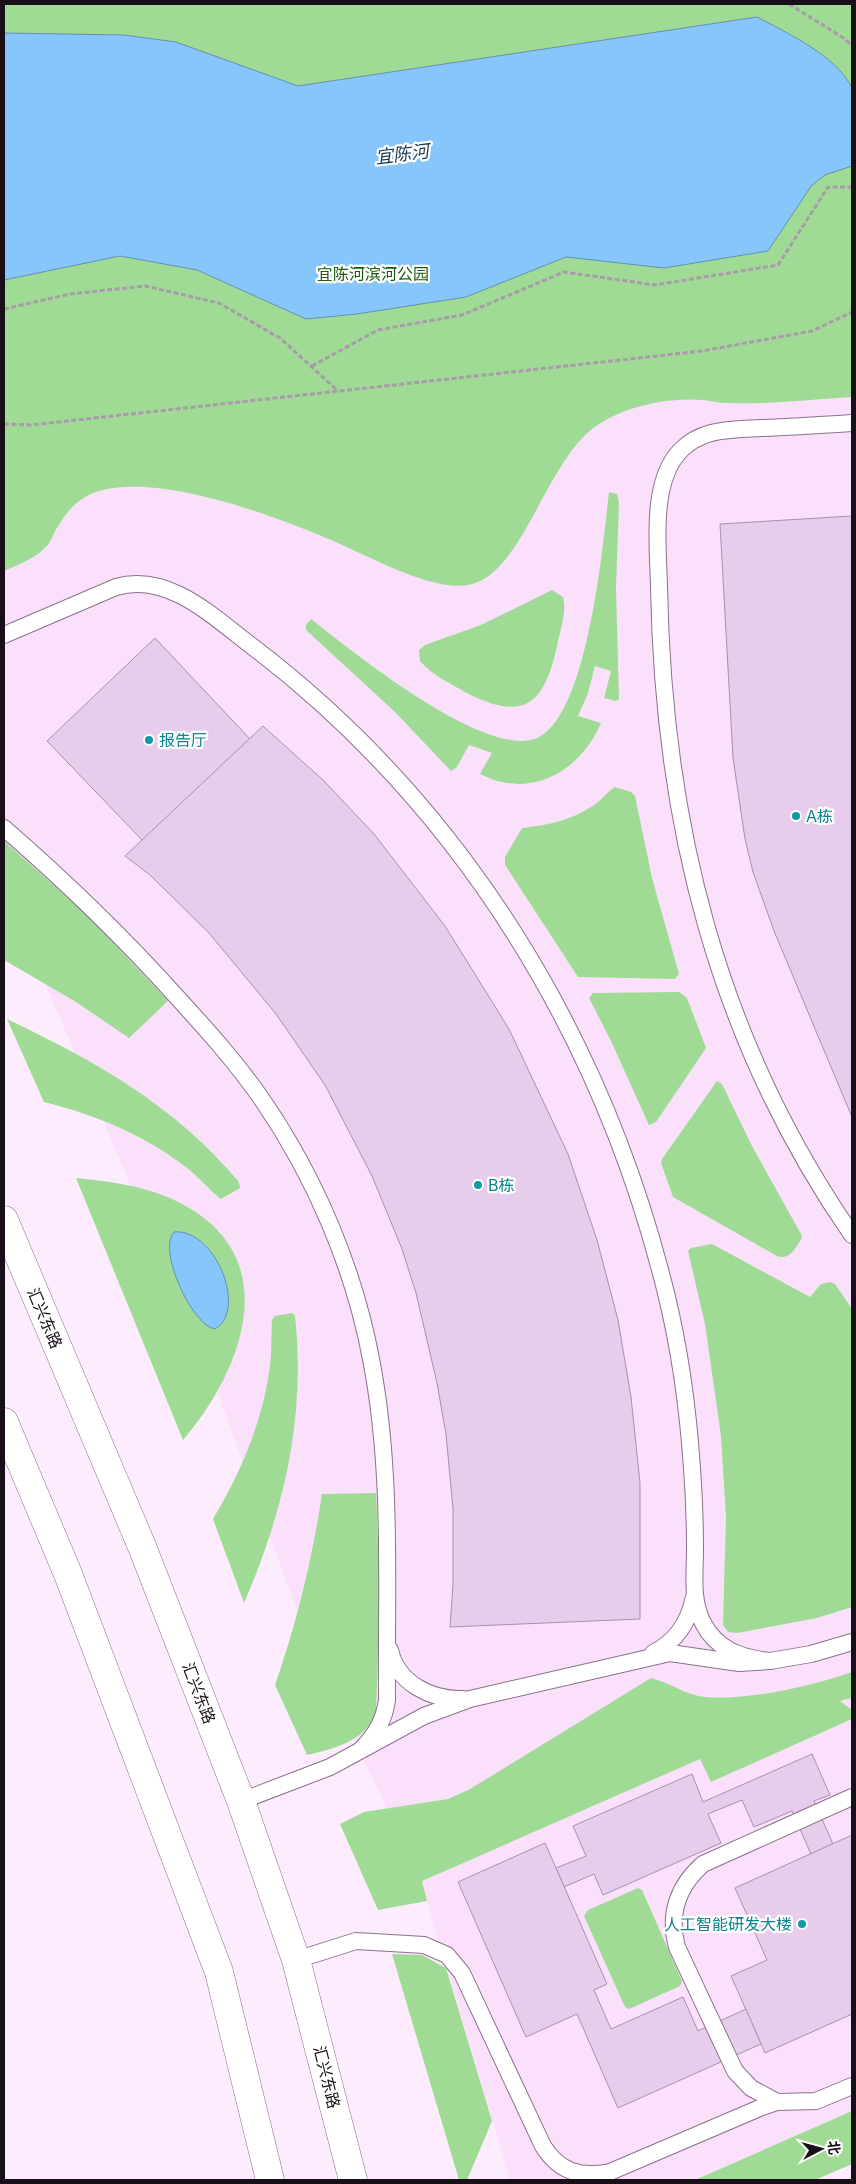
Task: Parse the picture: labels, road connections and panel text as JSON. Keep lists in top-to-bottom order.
{
  "streets": {
    "main road": ["汇兴东路"]
  },
  "water": ["宜陈河"],
  "parks": ["宜陈河滨河公园"],
  "places": [
    "报告厅",
    "A栋",
    "B栋",
    "人工智能研发大楼"
  ],
  "north": "right"
}
